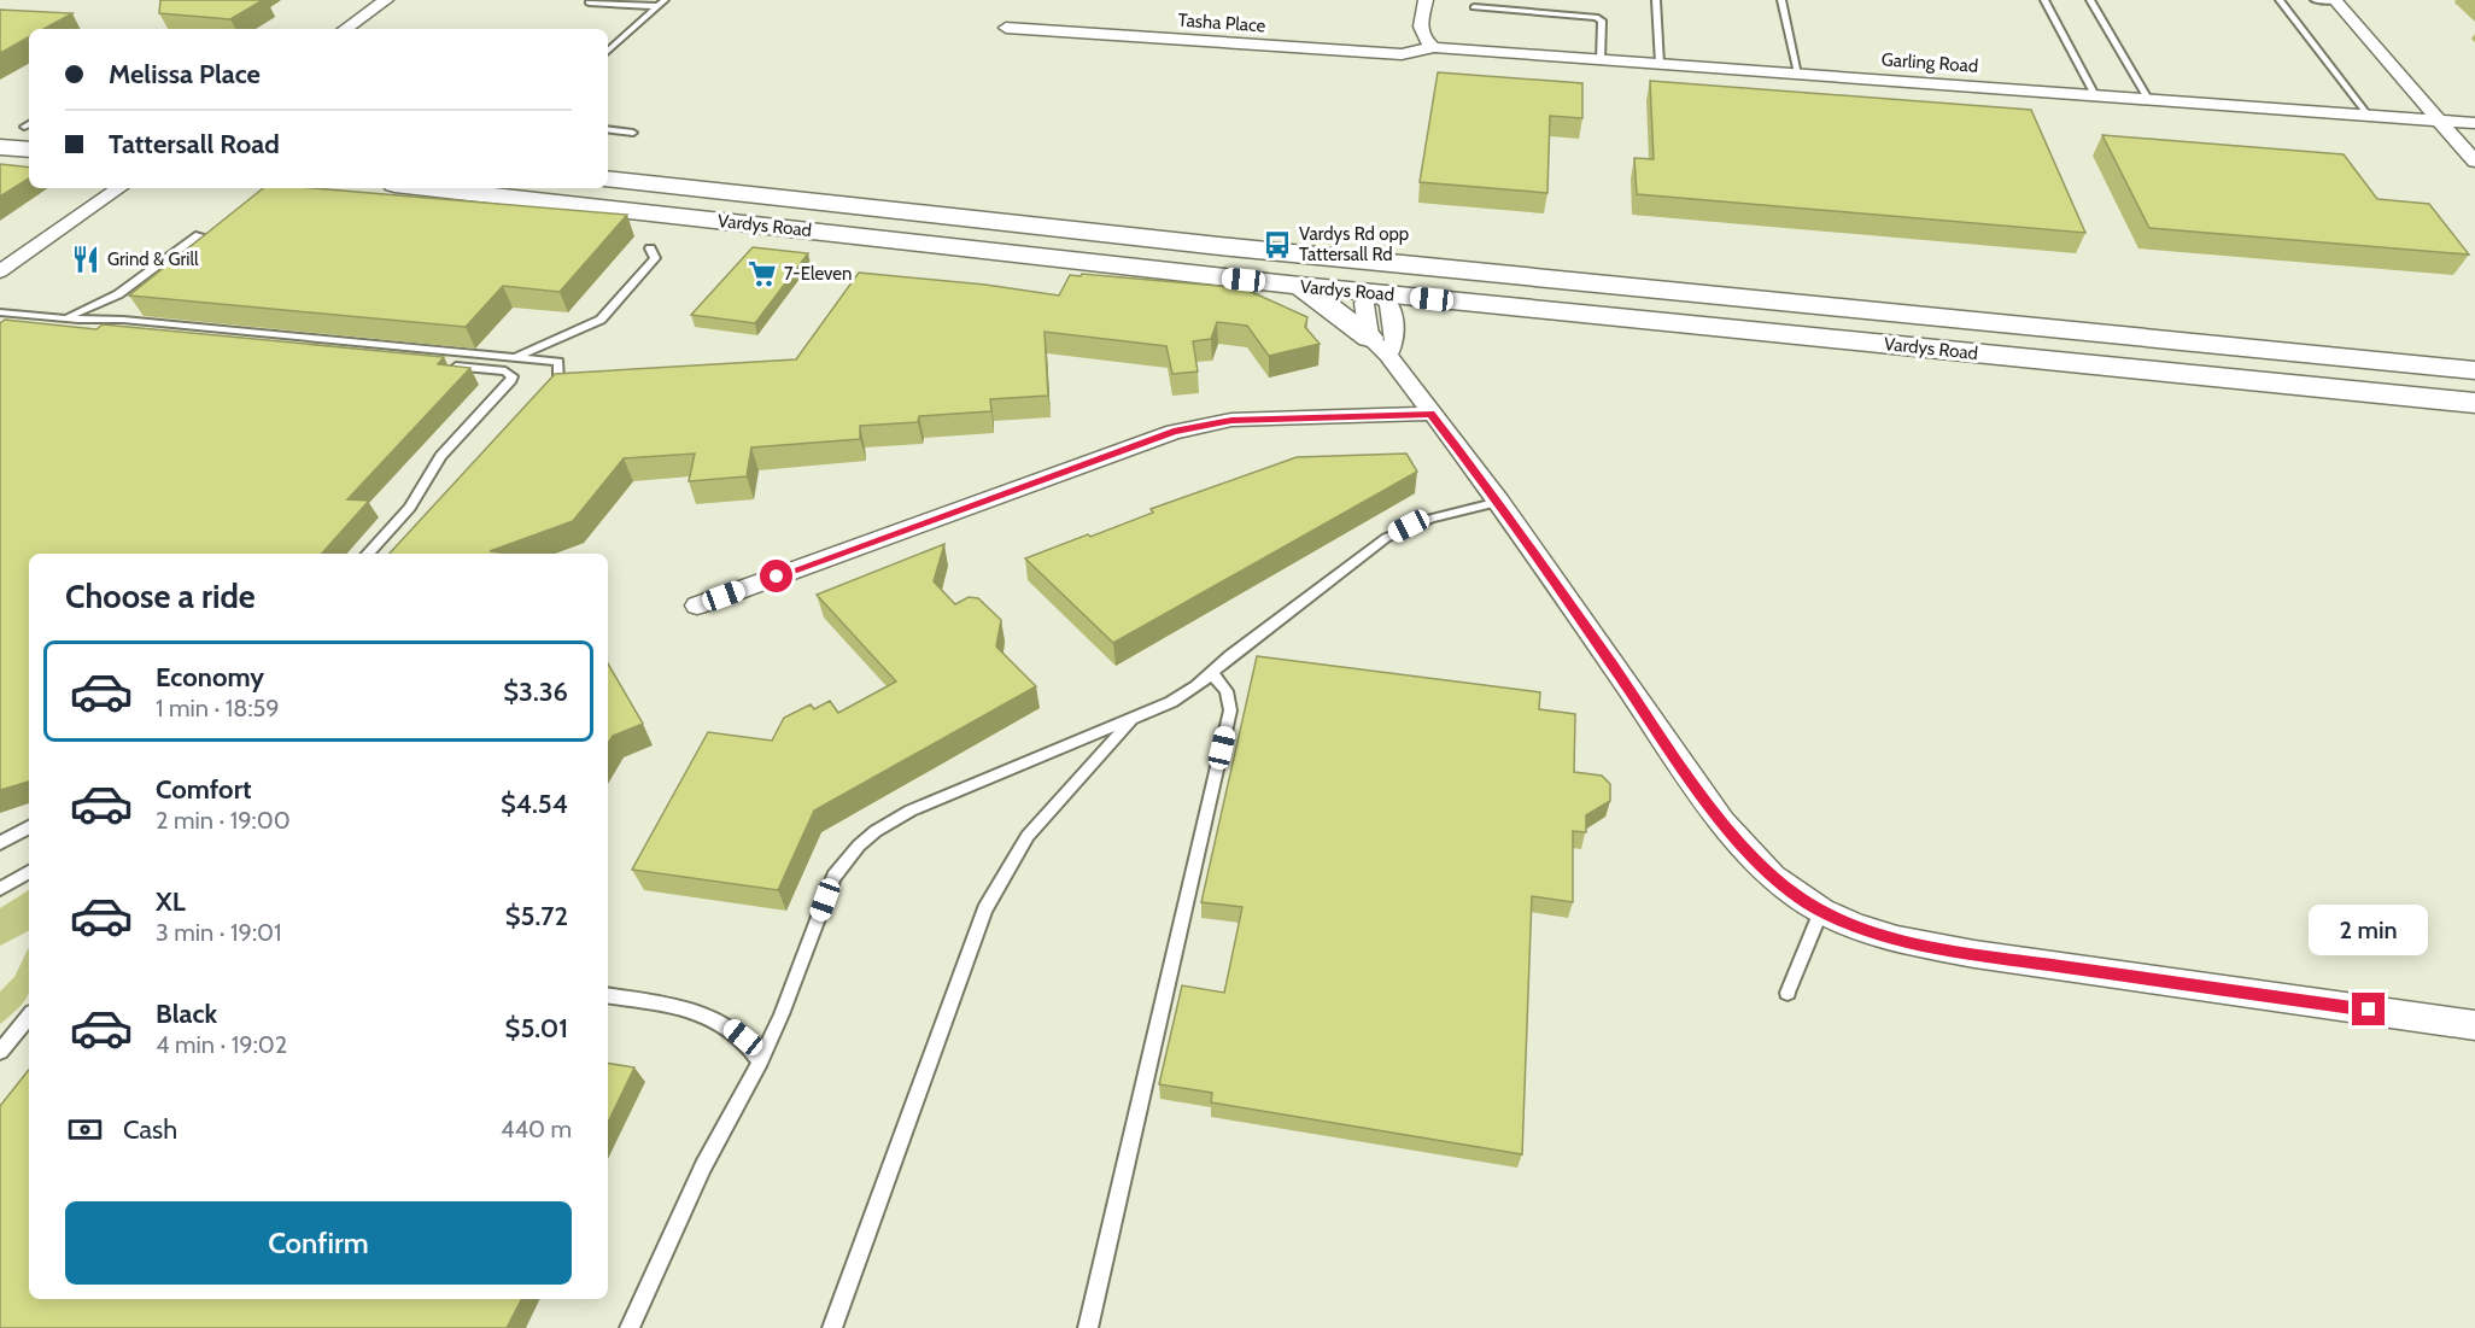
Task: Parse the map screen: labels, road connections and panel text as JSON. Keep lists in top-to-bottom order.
{
  "streets": {
    "main road": ["Vardys Road"],
    "street": ["Tasha Place", "Garling Road"]
  },
  "crossings": [
    ["Tasha Place", "Garling Road"]
  ],
  "places": {
    "bus stop": ["Vardys Rd opp Tattersall Rd"],
    "restaurant": ["Grind & Grill"],
    "supermarket": ["7-Eleven"]
  },
  "page": {
    "banner": ["Melissa Place", "Tattersall Road"],
    "heading": "Choose a ride",
    "list": [
      {
        "name": "Economy",
        "note": "1 min · 18:59",
        "value": "$3.36"
      },
      {
        "name": "Comfort",
        "note": "2 min · 19:00",
        "value": "$4.54"
      },
      {
        "name": "XL",
        "note": "3 min · 19:01",
        "value": "$5.72"
      },
      {
        "name": "Black",
        "note": "4 min · 19:02",
        "value": "$5.01"
      }
    ],
    "bubble": "2 min",
    "pay": ["Cash", "440 m"],
    "buttons": "Confirm"
  }
}
